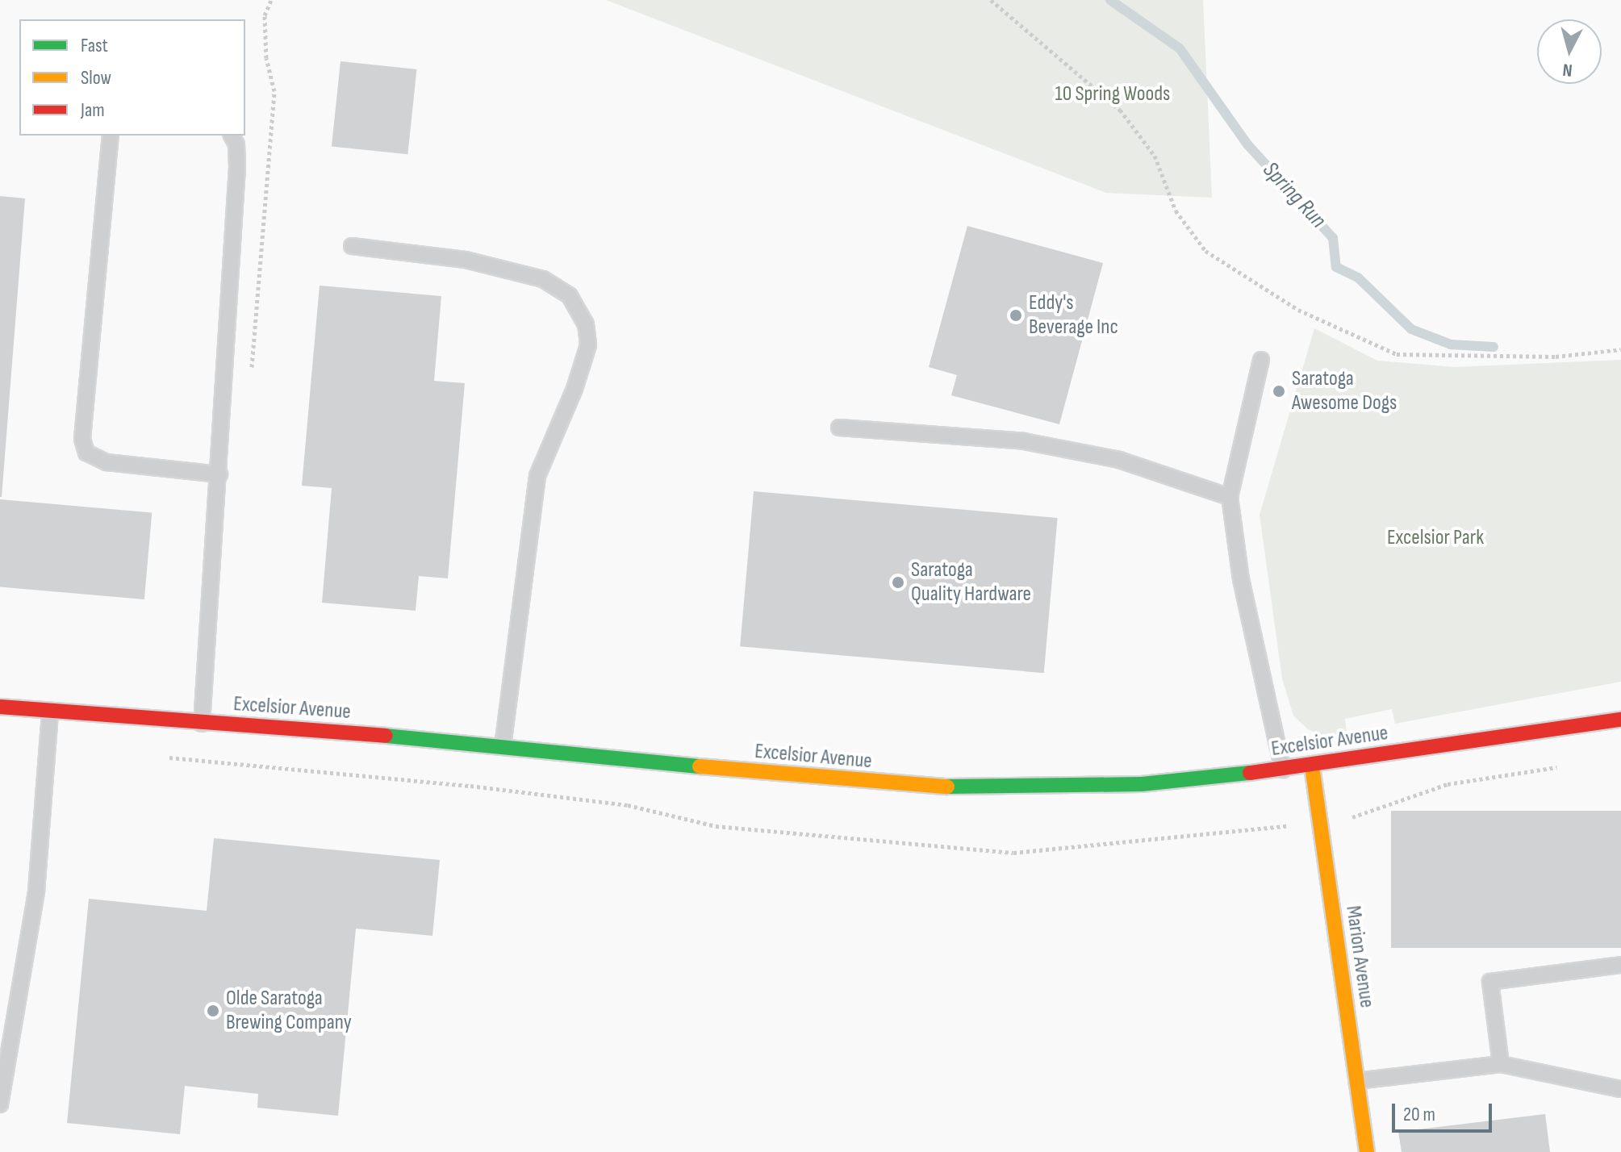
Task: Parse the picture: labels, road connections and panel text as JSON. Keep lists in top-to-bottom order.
{
  "streets": {
    "street": ["Excelsior Avenue", "Marion Avenue"]
  },
  "crossings": [
    ["Excelsior Avenue", "Marion Avenue"]
  ],
  "water": ["Spring Run"],
  "parks": ["10 Spring Woods", "Excelsior Park"],
  "places": [
    "Eddy's Beverage Inc",
    "Saratoga Awesome Dogs",
    "Saratoga Quality Hardware",
    "Olde Saratoga Brewing Company"
  ],
  "legend": ["Fast", "Slow", "Jam"],
  "scale_bar": "20 m",
  "north": "bottom"
}
